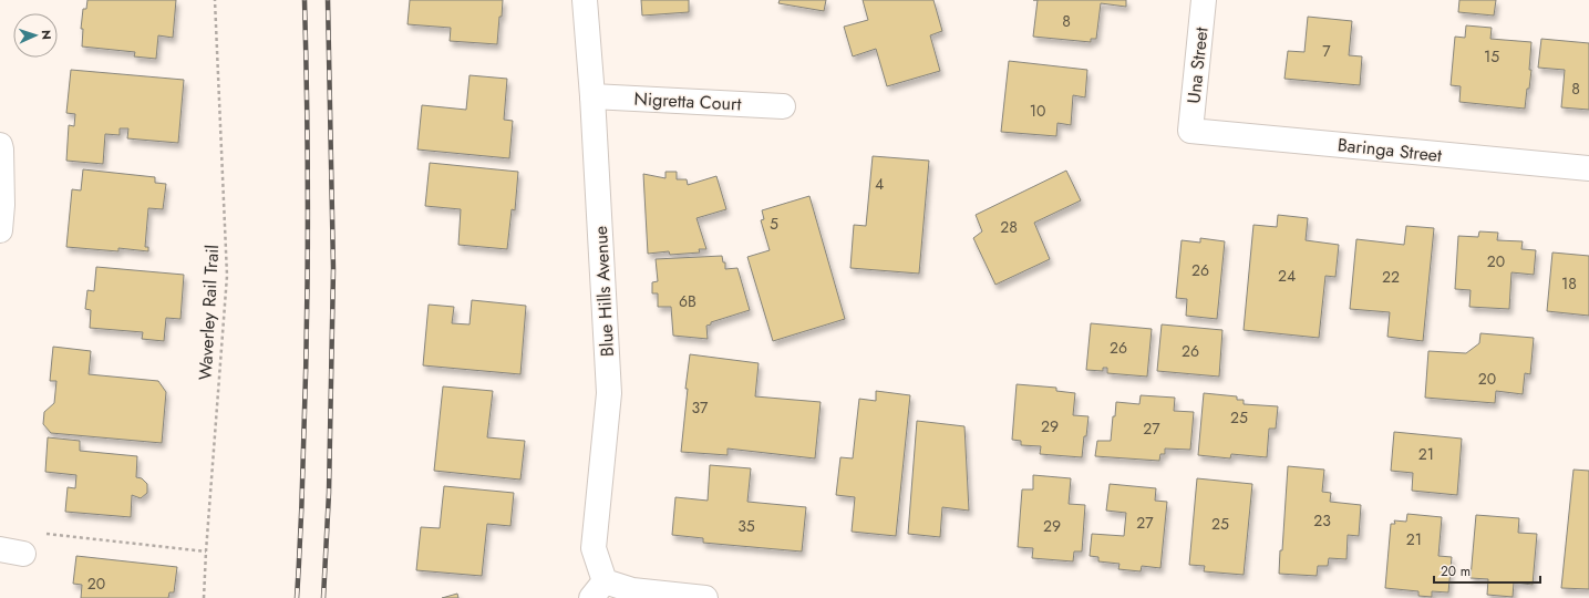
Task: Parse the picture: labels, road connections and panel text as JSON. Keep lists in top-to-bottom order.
{
  "streets": {
    "street": [
      "Una Street",
      "Nigretta Court",
      "Baringa Street",
      "Blue Hills Avenue"
    ],
    "path": ["Waverley Rail Trail"]
  },
  "crossings": [
    ["Una Street", "Baringa Street"],
    ["Nigretta Court", "Blue Hills Avenue"]
  ],
  "house_numbers": [
    "8",
    "7",
    "15",
    "8",
    "10",
    "4",
    "5",
    "28",
    "20",
    "26",
    "24",
    "22",
    "18",
    "6B",
    "26",
    "26",
    "20",
    "37",
    "25",
    "29",
    "27",
    "21",
    "23",
    "27",
    "25",
    "35",
    "29",
    "21",
    "20"
  ],
  "scale_bar": "20 m",
  "north": "right"
}
